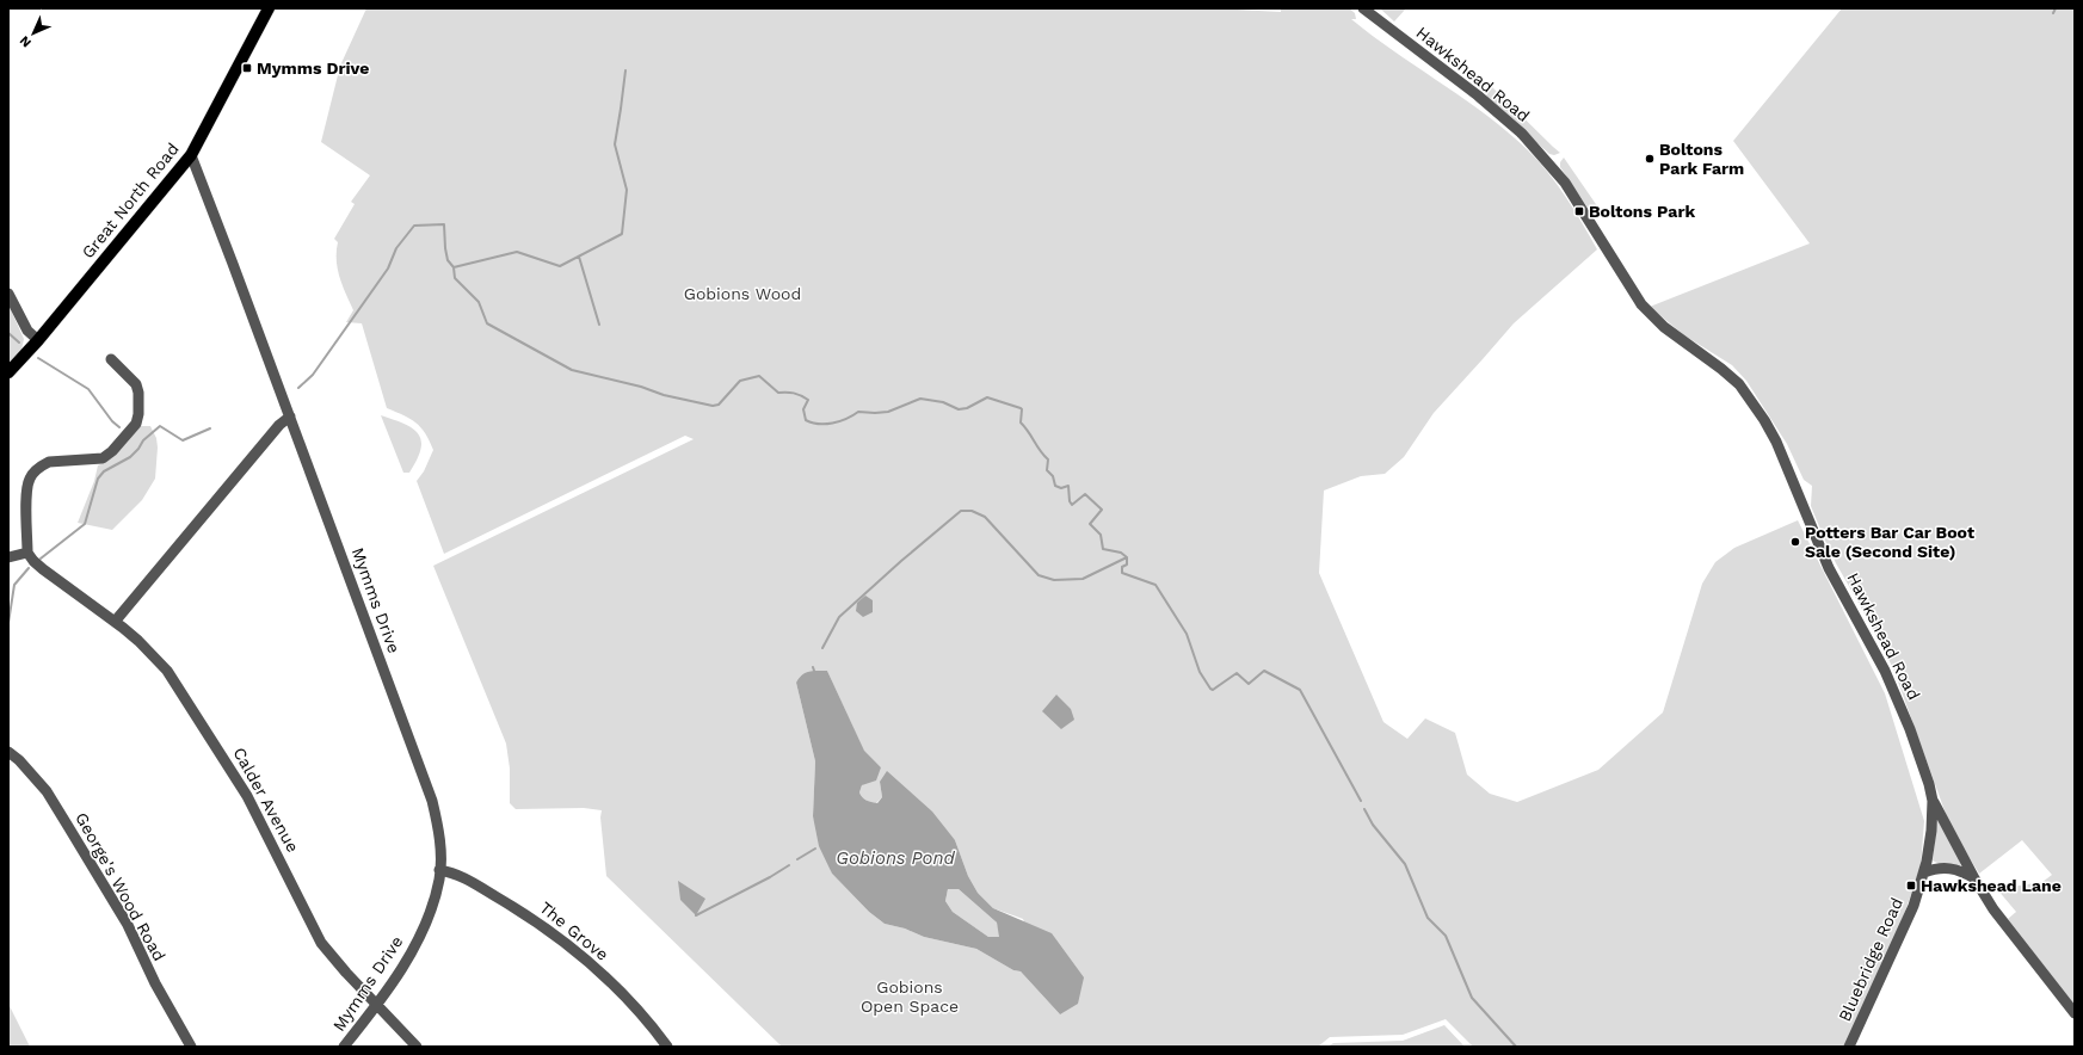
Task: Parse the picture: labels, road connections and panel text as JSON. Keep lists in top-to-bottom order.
{
  "streets": {
    "main road": ["Great North Road"],
    "street": [
      "Hawkshead Road",
      "Mymms Drive",
      "Calder Avenue",
      "George's Wood Road",
      "The Grove",
      "Bluebridge Road"
    ]
  },
  "crossings": [
    ["Hawkshead Road", "Bluebridge Road"],
    ["Great North Road", "Mymms Drive"],
    ["Mymms Drive", "Calder Avenue"],
    ["Mymms Drive", "The Grove"]
  ],
  "water": ["Gobions Pond"],
  "parks": ["Gobions Wood", "Gobions Open Space"],
  "places": {
    "transit": ["Mymms Drive", "Boltons Park", "Hawkshead Lane"],
    "other": ["Boltons Park Farm", "Potters Bar Car Boot Sale (Second Site)"]
  },
  "north": "bottom left"
}
